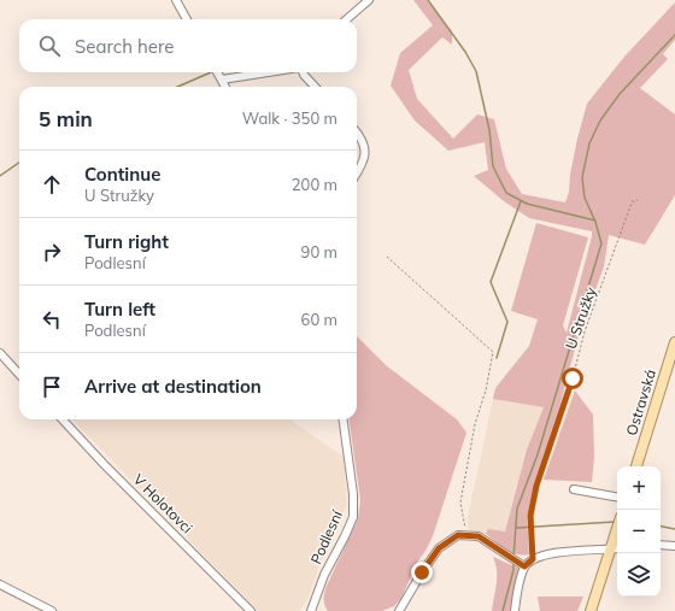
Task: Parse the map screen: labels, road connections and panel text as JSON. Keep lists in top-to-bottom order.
{
  "streets": {
    "main road": ["Ostravská"],
    "street": ["V Holotovci", "Podlesní"],
    "path": ["U Stružky"]
  },
  "page": {
    "search": "Search here",
    "heading": ["5 min", "Walk · 350 m"],
    "list": [
      ["Continue", "U Stružky", "200 m"],
      ["Turn right", "Podlesní", "90 m"],
      ["Turn left", "Podlesní", "60 m"],
      "Arrive at destination"
    ],
    "map_buttons": ["+", "−"]
  }
}
